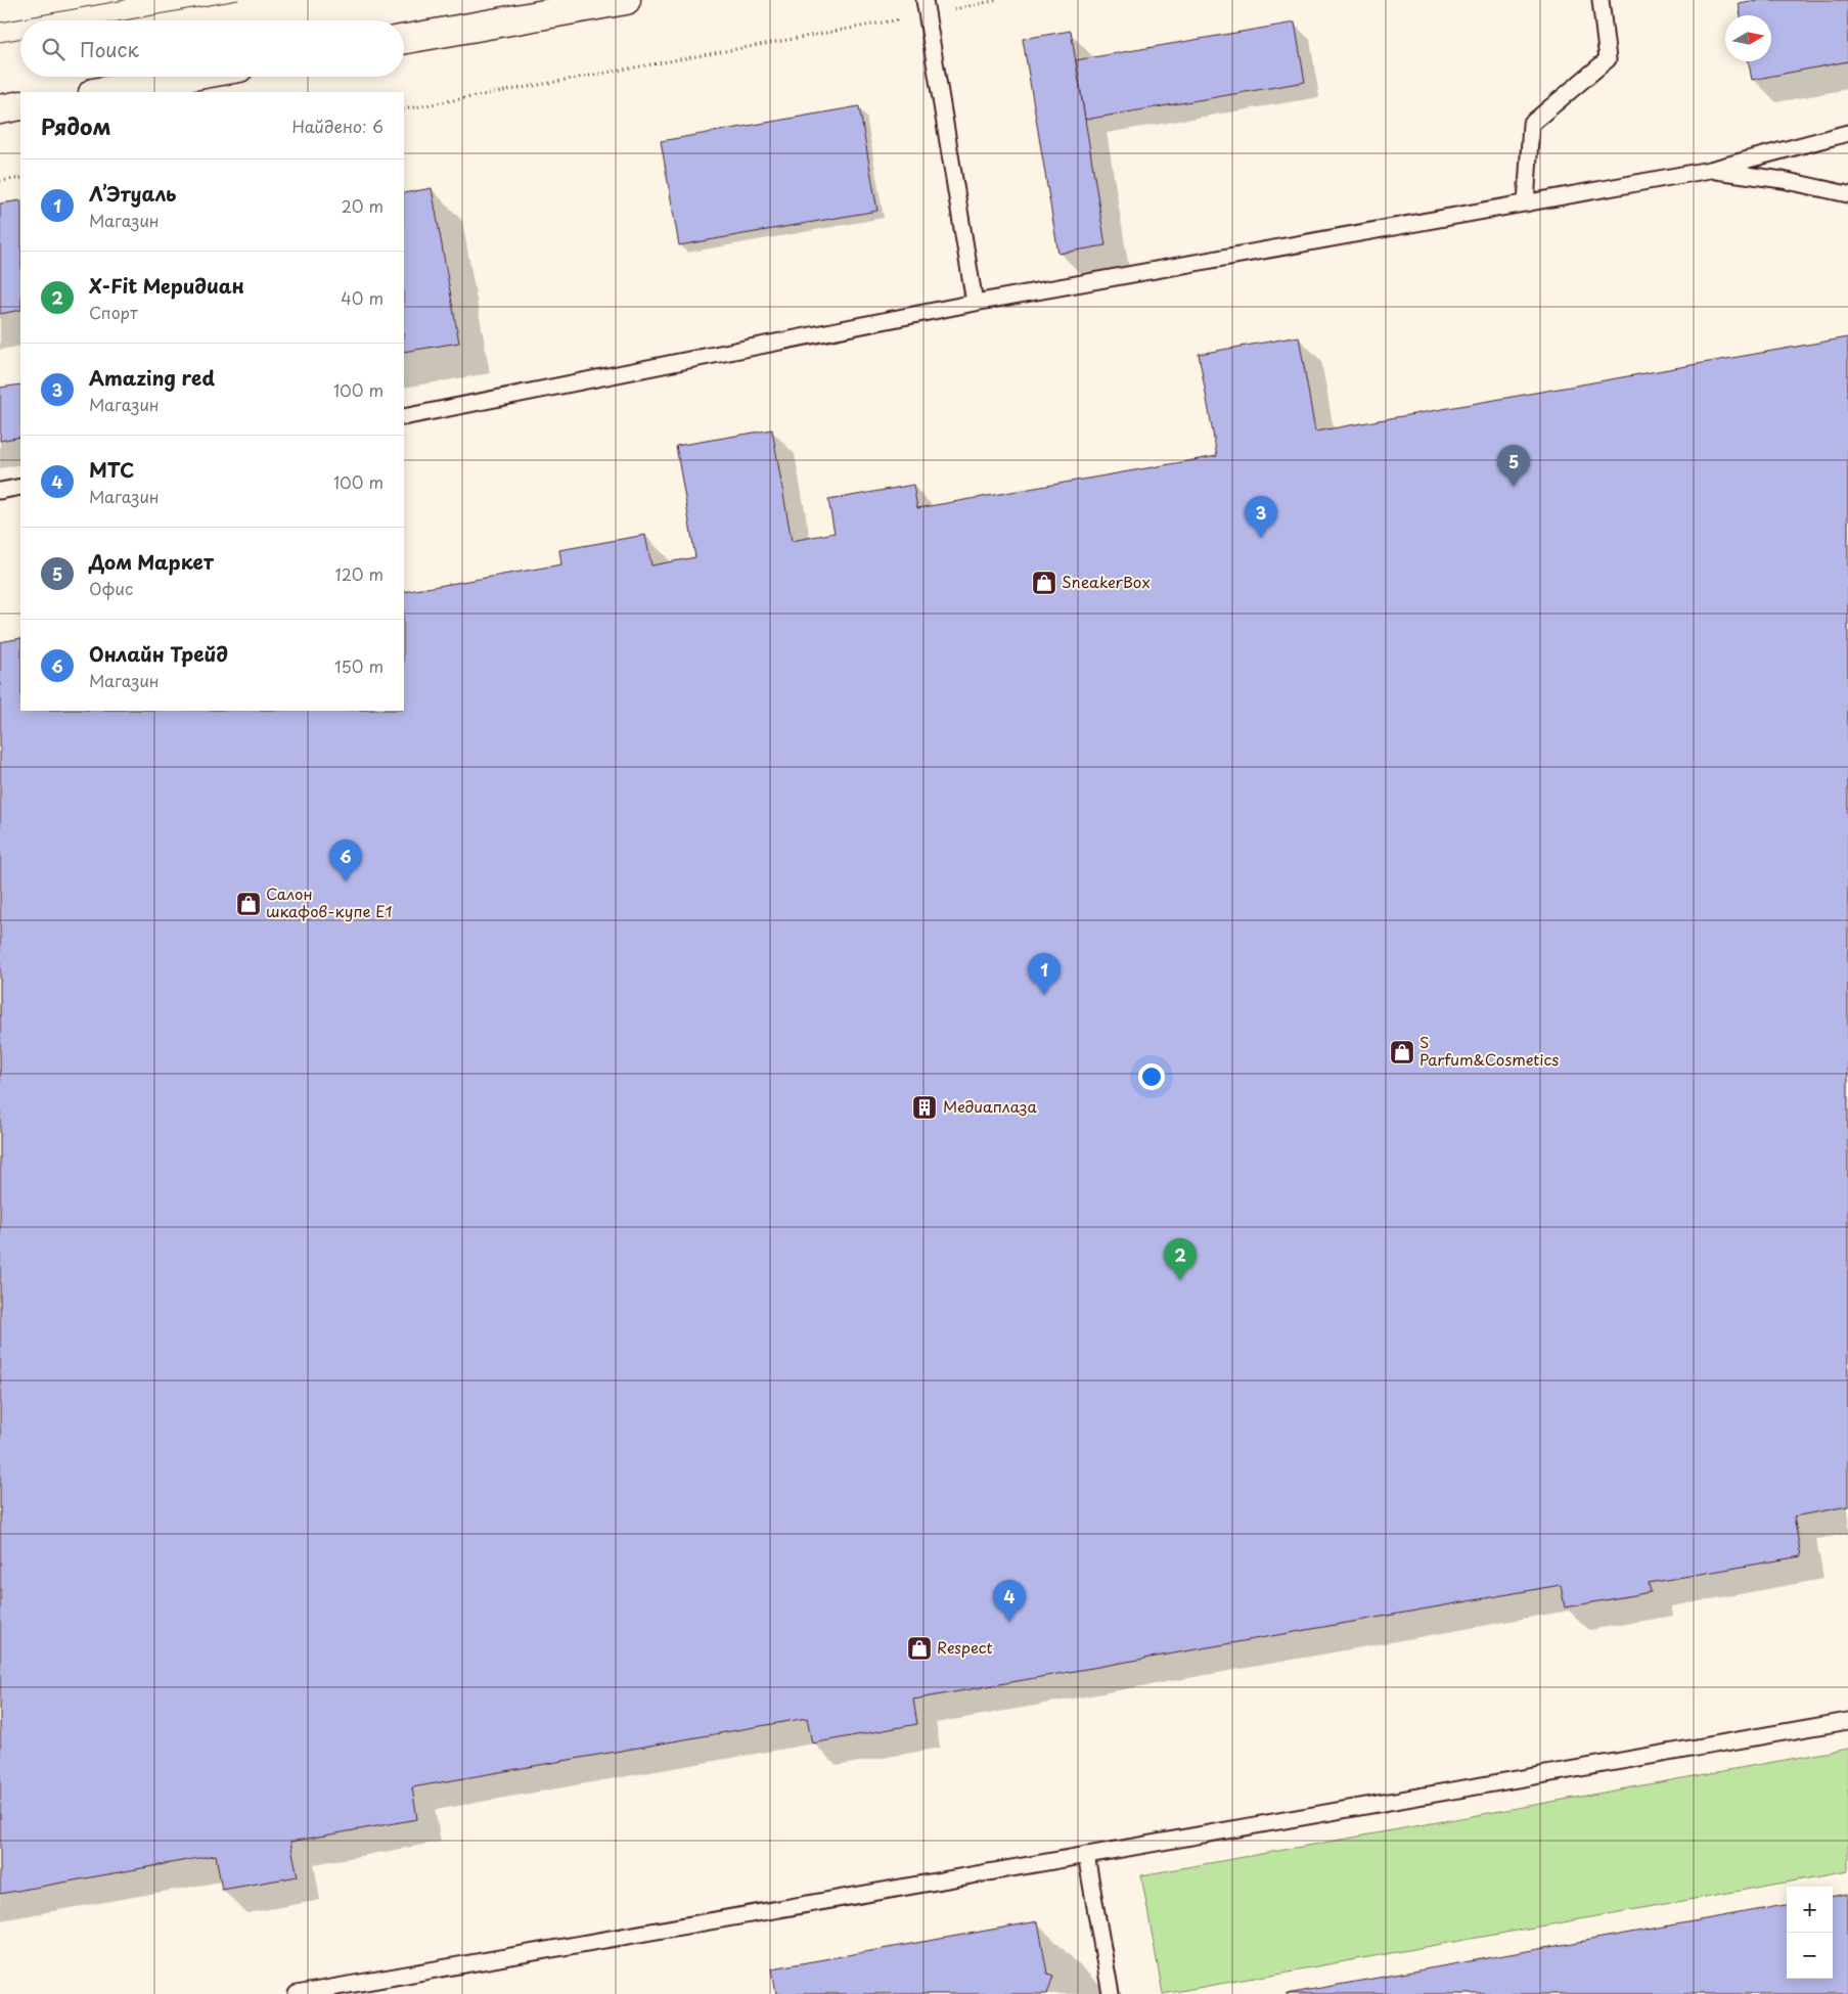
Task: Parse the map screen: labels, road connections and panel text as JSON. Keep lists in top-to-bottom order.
{
  "places": {
    "shop": [
      "SneakerBox",
      "Салон шкафов-купе Е1",
      "S Parfum&Cosmetics",
      "Respect"
    ],
    "building": ["Медиаплаза"]
  },
  "north": "right",
  "page": {
    "search": "Поиск",
    "heading": ["Рядом", "Найдено: 6"],
    "list": [
      {
        "mark": "1",
        "name": "Л’Этуаль",
        "note": "Магазин",
        "value": "20 m"
      },
      {
        "mark": "2",
        "name": "X-Fit Меридиан",
        "note": "Спорт",
        "value": "40 m"
      },
      {
        "mark": "3",
        "name": "Amazing red",
        "note": "Магазин",
        "value": "100 m"
      },
      {
        "mark": "4",
        "name": "МТС",
        "note": "Магазин",
        "value": "100 m"
      },
      {
        "mark": "5",
        "name": "Дом Маркет",
        "note": "Офис",
        "value": "120 m"
      },
      {
        "mark": "6",
        "name": "Онлайн Трейд",
        "note": "Магазин",
        "value": "150 m"
      }
    ],
    "pins": [
      "5",
      "3",
      "6",
      "1",
      "2",
      "4"
    ],
    "map_buttons": ["+", "−"]
  }
}
